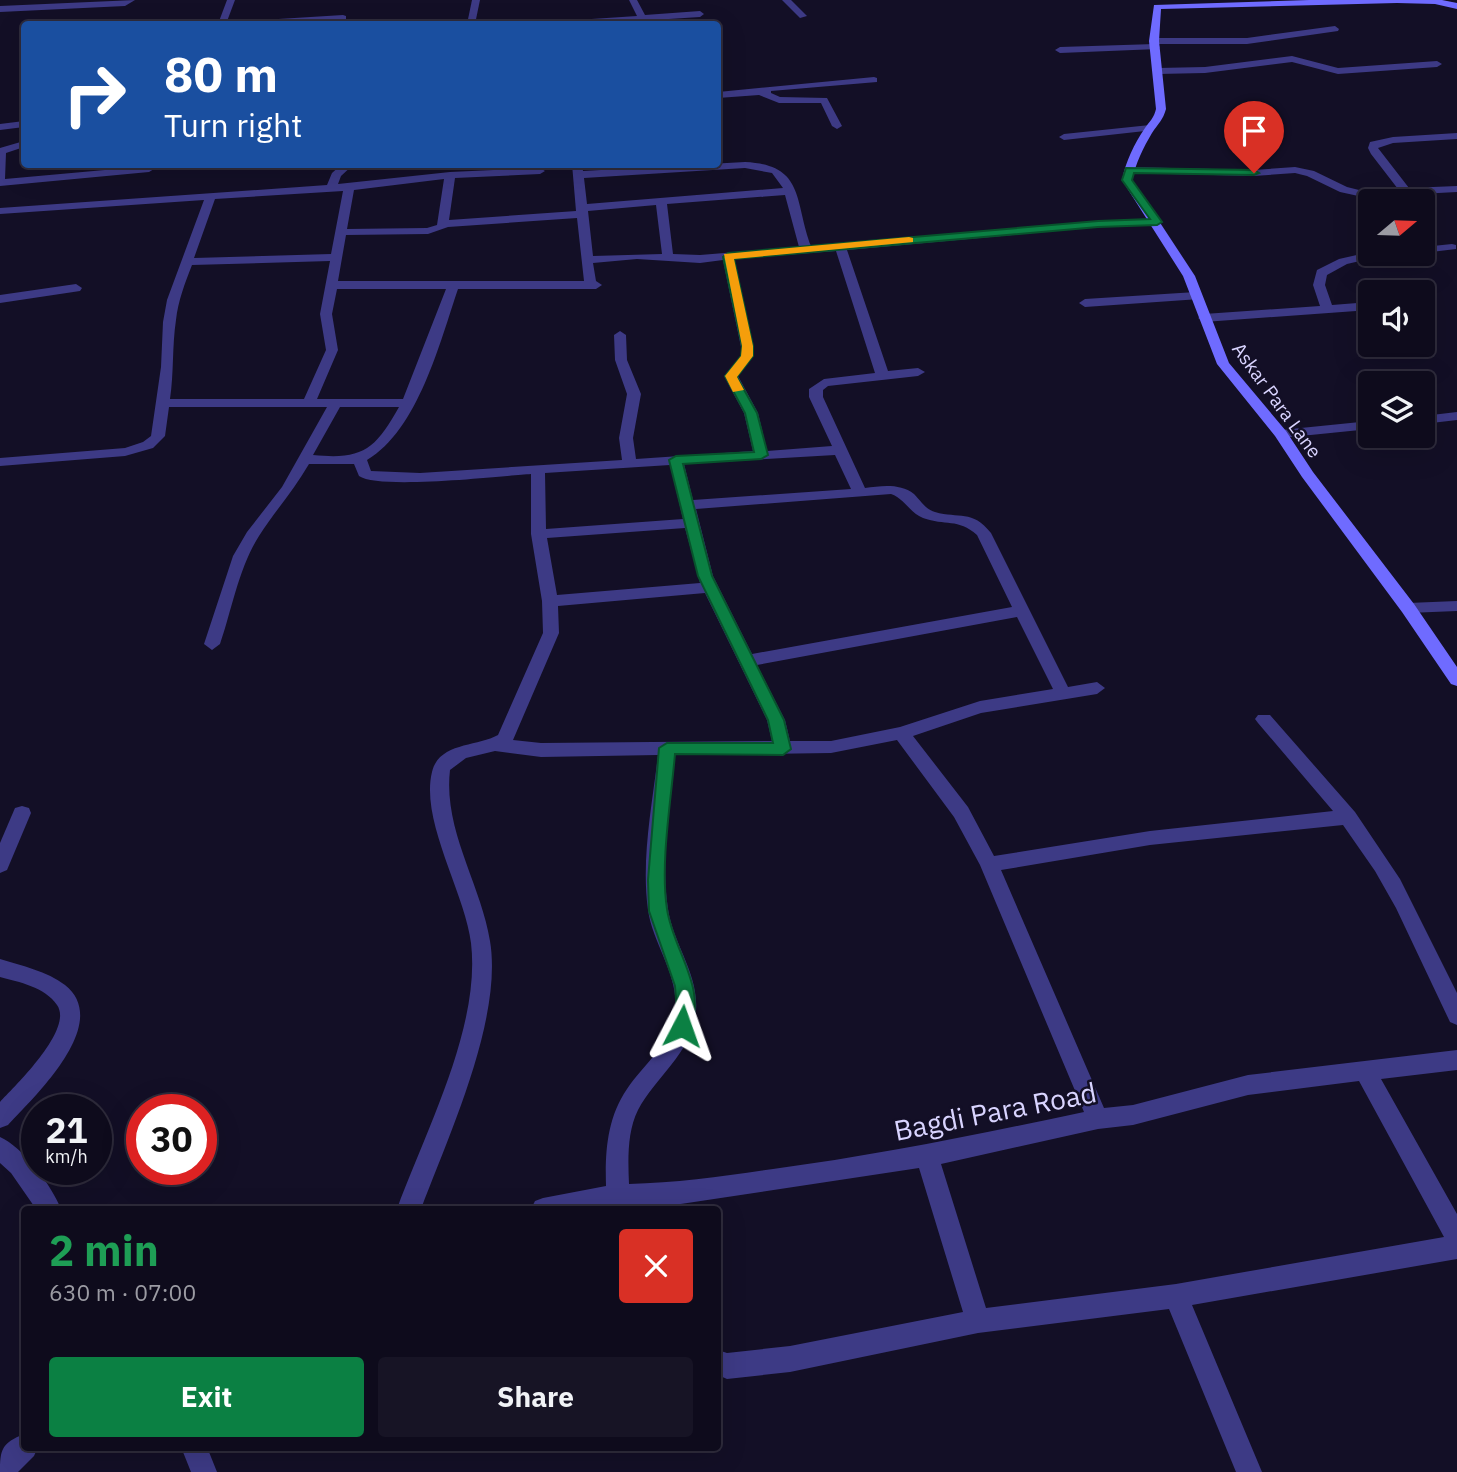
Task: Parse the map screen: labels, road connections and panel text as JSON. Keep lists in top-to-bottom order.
{
  "streets": {
    "street": ["Askar Para Lane", "Bagdi Para Road"]
  },
  "north": "right",
  "page": {
    "turn": ["80 m", "Turn right"],
    "speed": "21 km/h",
    "limit": "30",
    "heading": ["2 min", "630 m · 07:00"],
    "buttons": ["Exit", "Share"]
  }
}
